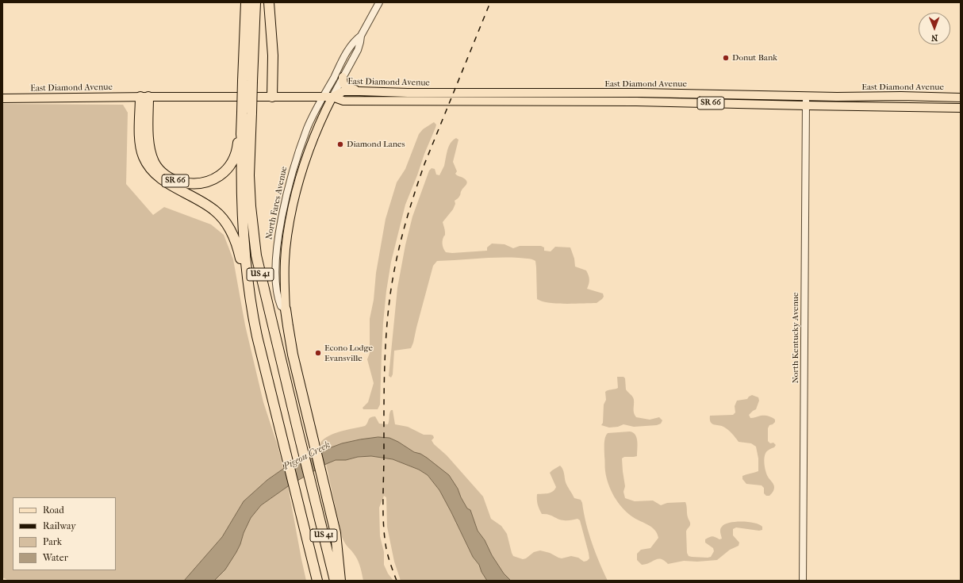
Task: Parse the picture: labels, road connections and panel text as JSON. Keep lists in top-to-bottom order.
{
  "streets": {
    "highway": ["SR 66", "US 41"],
    "main road": ["East Diamond Avenue", "North Fares Avenue"],
    "street": ["North Kentucky Avenue"]
  },
  "crossings": [
    ["East Diamond Avenue", "SR 66"],
    ["East Diamond Avenue", "North Fares Avenue"],
    ["East Diamond Avenue", "North Kentucky Avenue"],
    ["SR 66", "US 41"]
  ],
  "water": ["Pigeon Creek"],
  "places": ["Donut Bank", "Diamond Lanes", "Econo Lodge Evansville"],
  "legend": [
    "Road",
    "Railway",
    "Park",
    "Water"
  ],
  "north": "bottom"
}
